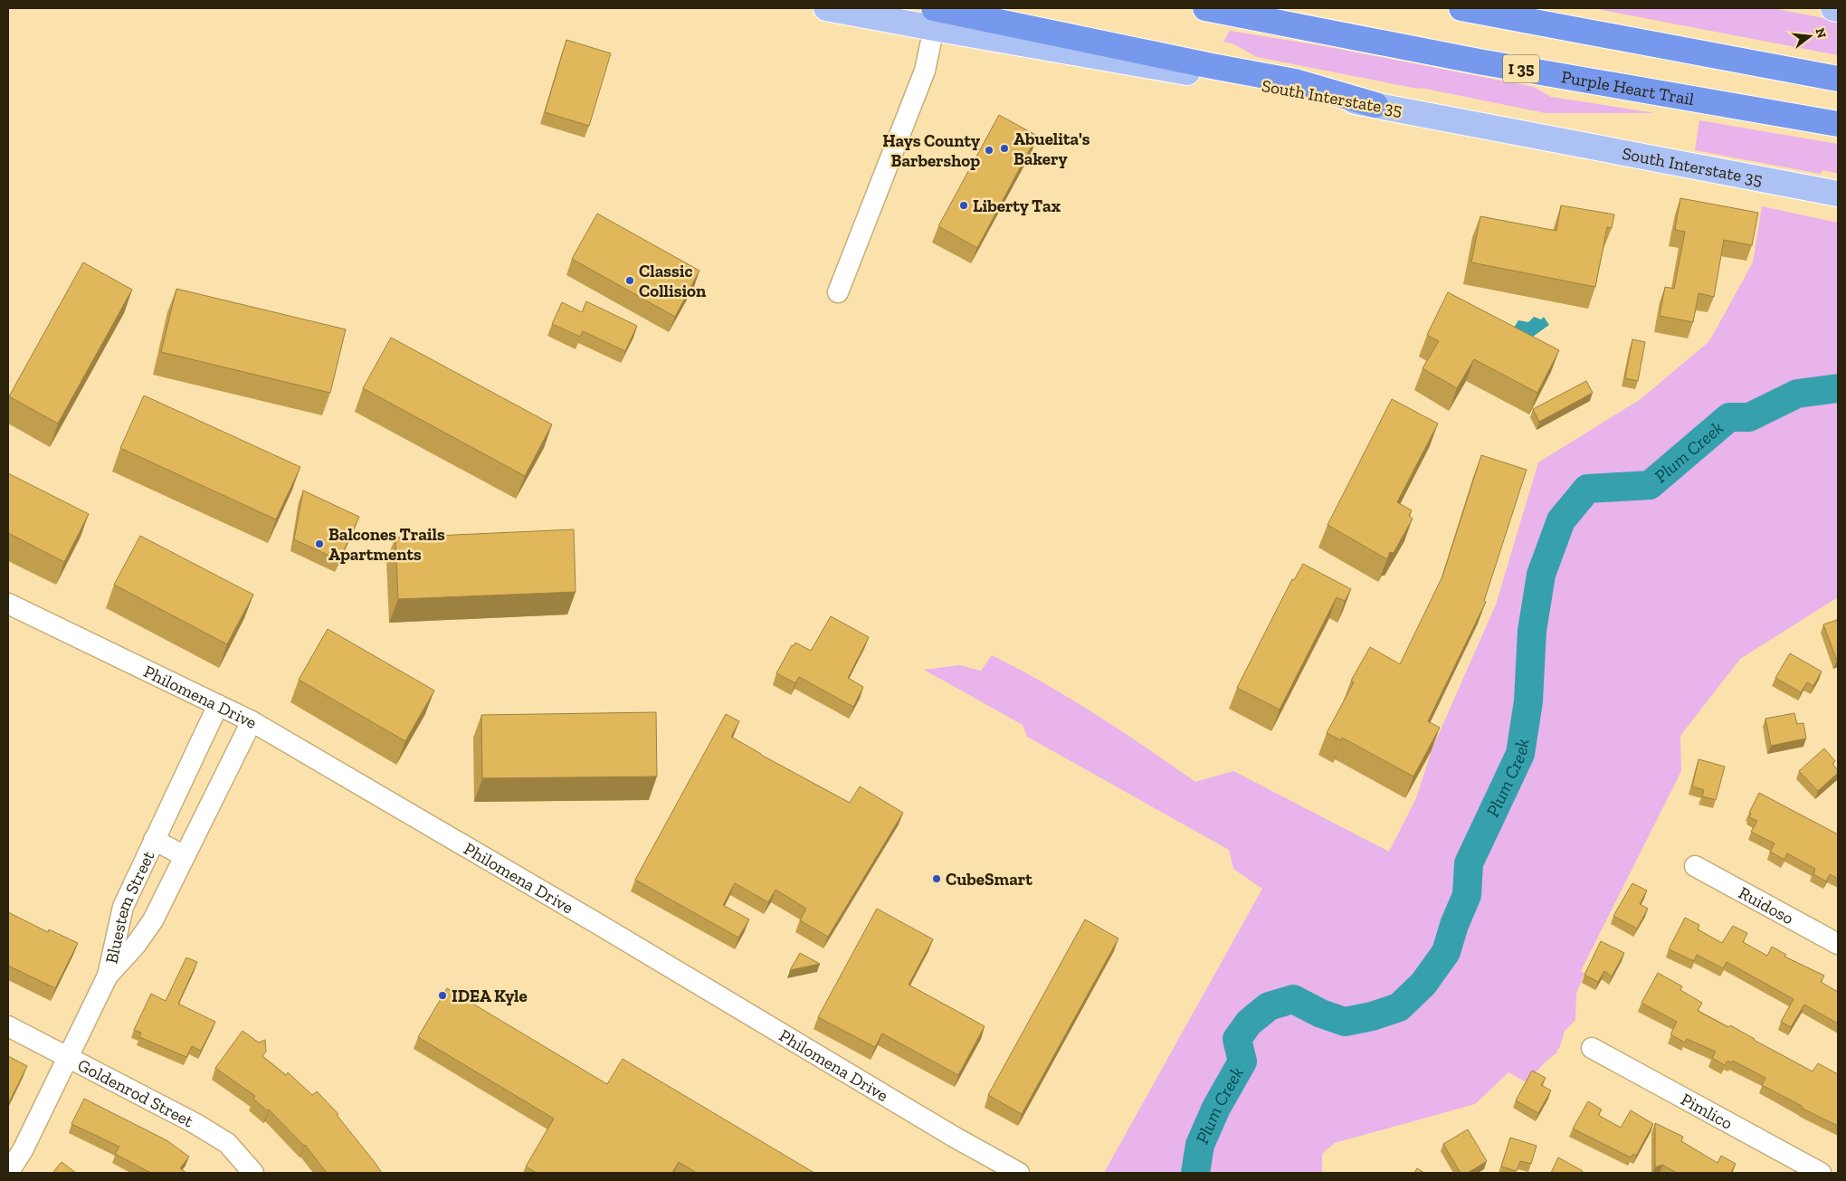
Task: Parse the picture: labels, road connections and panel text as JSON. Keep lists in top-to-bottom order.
{
  "streets": {
    "highway": ["I 35", "Purple Heart Trail"],
    "main road": ["South Interstate 35"],
    "street": [
      "Philomena Drive",
      "Ruidoso",
      "Bluestem Street",
      "Goldenrod Street",
      "Pimlico"
    ]
  },
  "crossings": [
    ["Philomena Drive", "Bluestem Street"],
    ["Bluestem Street", "Goldenrod Street"]
  ],
  "water": ["Plum Creek"],
  "places": [
    "Abuelita's Bakery",
    "Hays County Barbershop",
    "Liberty Tax",
    "Classic Collision",
    "Balcones Trails Apartments",
    "CubeSmart",
    "IDEA Kyle"
  ],
  "north": "right"
}
